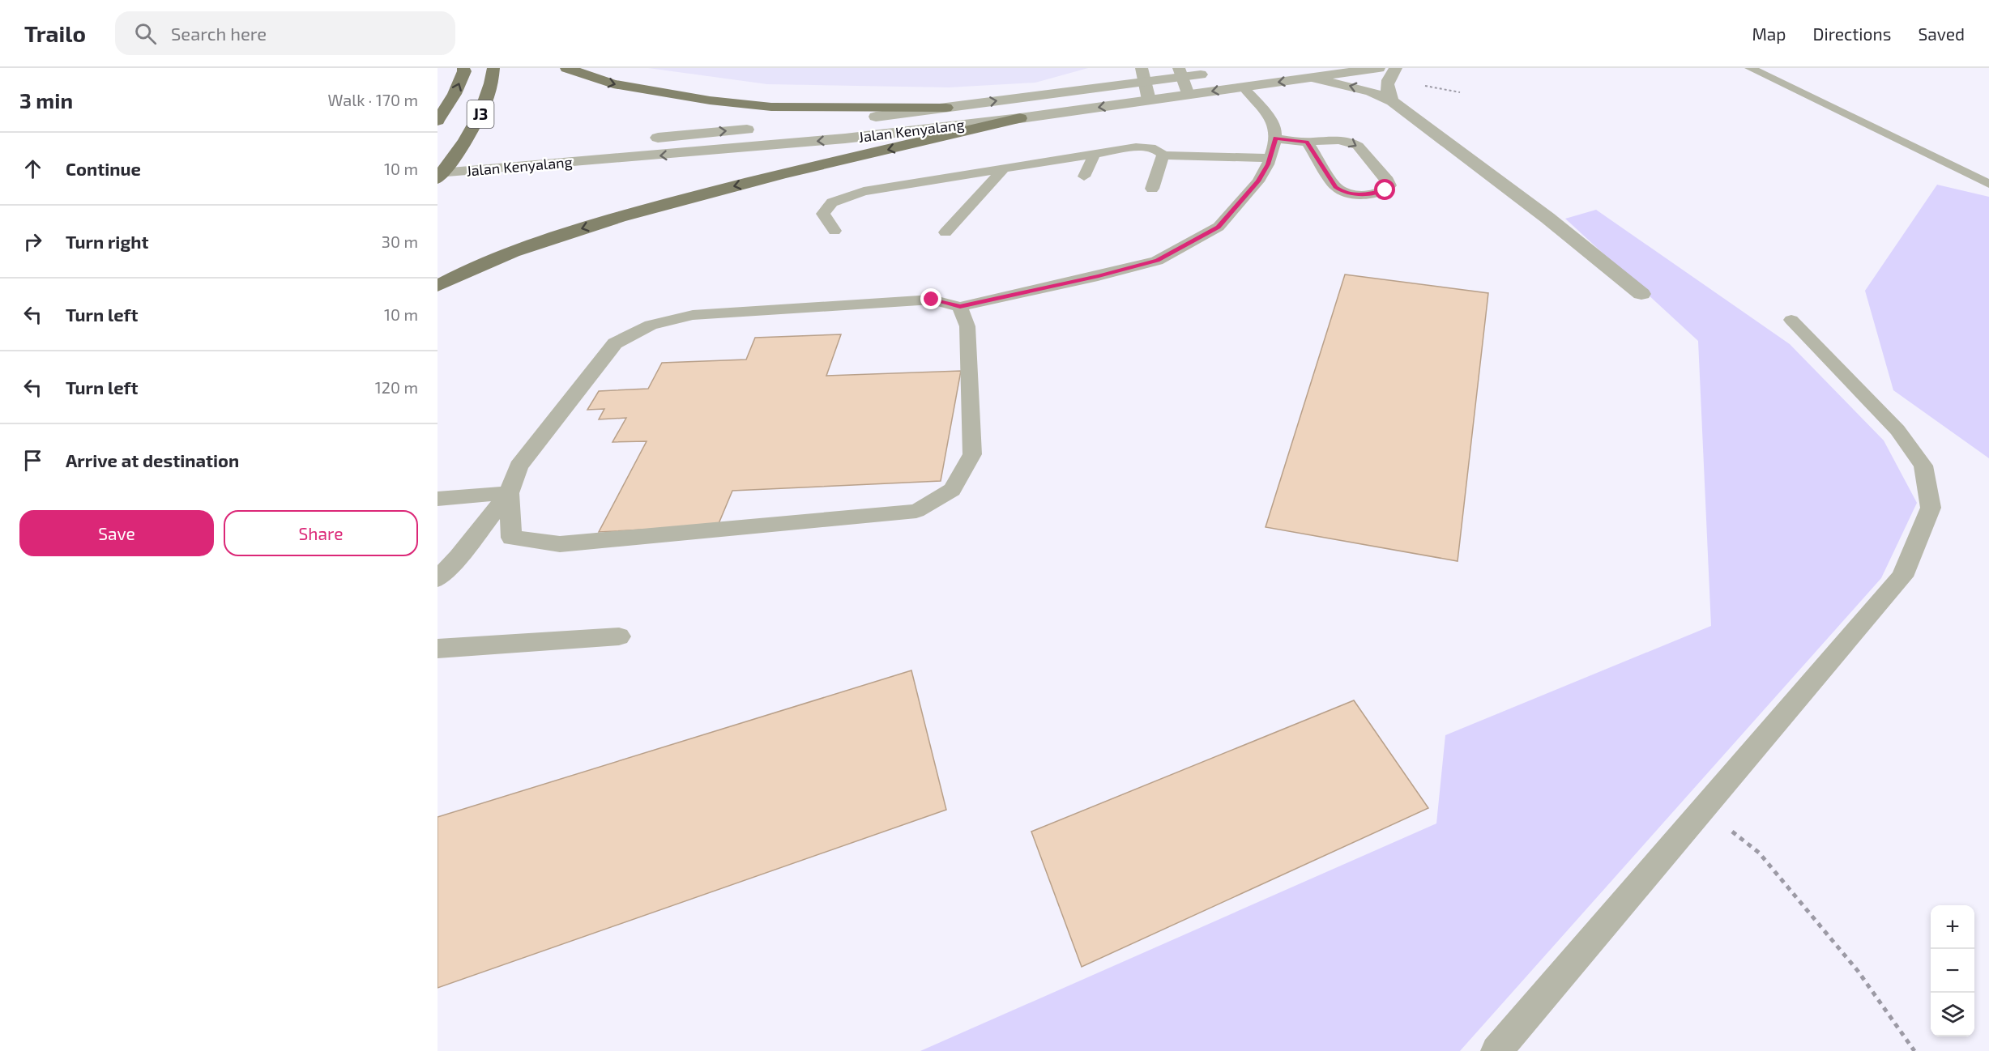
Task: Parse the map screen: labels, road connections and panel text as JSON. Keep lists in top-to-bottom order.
{
  "streets": {
    "main road": ["J3"],
    "street": ["Jalan Kenyalang"]
  },
  "crossings": [
    ["J3", "Jalan Kenyalang"]
  ],
  "page": {
    "header": "Trailo",
    "search": "Search here",
    "nav": ["Map", "Directions", "Saved"],
    "heading": ["3 min", "Walk · 170 m"],
    "list": [
      ["Continue", "10 m"],
      ["Turn right", "30 m"],
      ["Turn left", "10 m"],
      ["Turn left", "120 m"],
      "Arrive at destination"
    ],
    "buttons": ["Save", "Share"],
    "map_buttons": ["+", "−"]
  }
}
